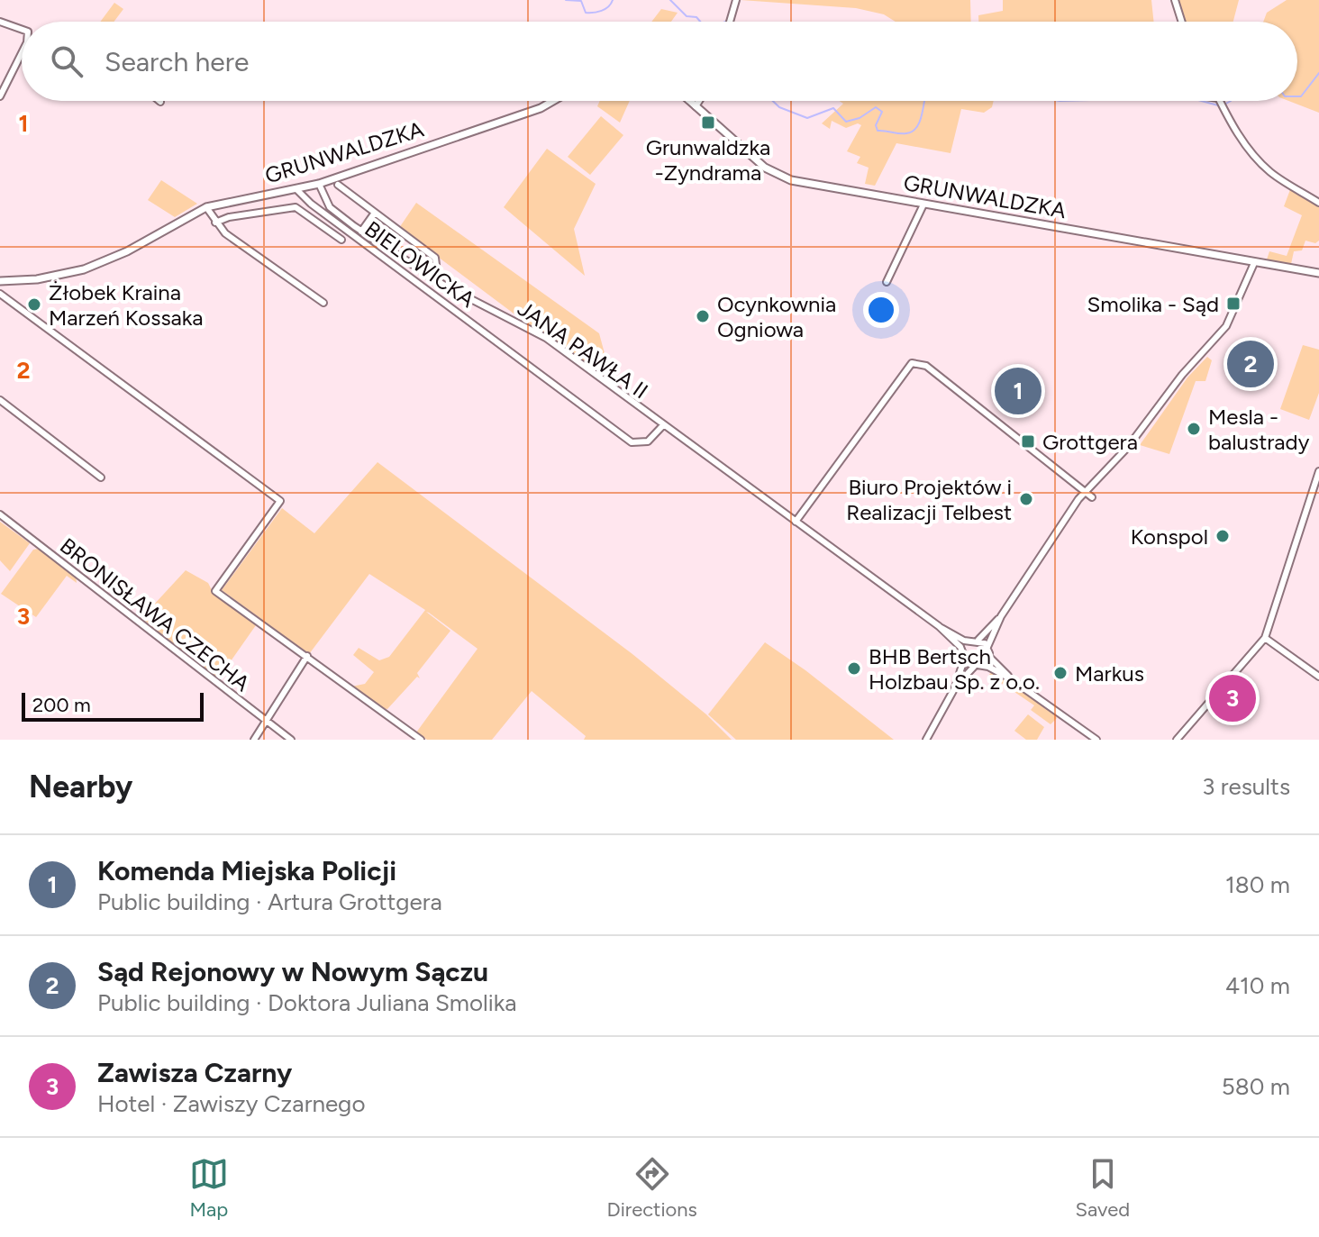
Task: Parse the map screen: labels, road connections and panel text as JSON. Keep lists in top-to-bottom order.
{
  "streets": {
    "street": [
      "GRUNWALDZKA",
      "BIELOWICKA",
      "JANA PAWŁA II",
      "BRONISŁAWA CZECHA"
    ]
  },
  "crossings": [
    ["GRUNWALDZKA", "BIELOWICKA"],
    ["GRUNWALDZKA", "JANA PAWŁA II"],
    ["BIELOWICKA", "JANA PAWŁA II"]
  ],
  "places": {
    "transit": ["Grunwaldzka -Zyndrama", "Smolika - Sąd", "Grottgera"],
    "other": [
      "Żłobek Kraina Marzeń Kossaka",
      "Ocynkownia Ogniowa",
      "Mesla - balustrady",
      "Biuro Projektów i Realizacji Telbest",
      "Konspol",
      "BHB Bertsch Holzbau Sp. z o.o.",
      "Markus"
    ]
  },
  "scale_bar": "200 m",
  "page": {
    "search": "Search here",
    "pins": ["2", "1", "3"],
    "scale": "200 m",
    "heading": ["Nearby", "3 results"],
    "list": [
      {
        "mark": "1",
        "name": "Komenda Miejska Policji",
        "note": "Public building · Artura Grottgera",
        "value": "180 m"
      },
      {
        "mark": "2",
        "name": "Sąd Rejonowy w Nowym Sączu",
        "note": "Public building · Doktora Juliana Smolika",
        "value": "410 m"
      },
      {
        "mark": "3",
        "name": "Zawisza Czarny",
        "note": "Hotel · Zawiszy Czarnego",
        "value": "580 m"
      }
    ],
    "nav": ["Map", "Directions", "Saved"]
  },
  "grid": {
    "rows": ["1", "2", "3"]
  }
}
